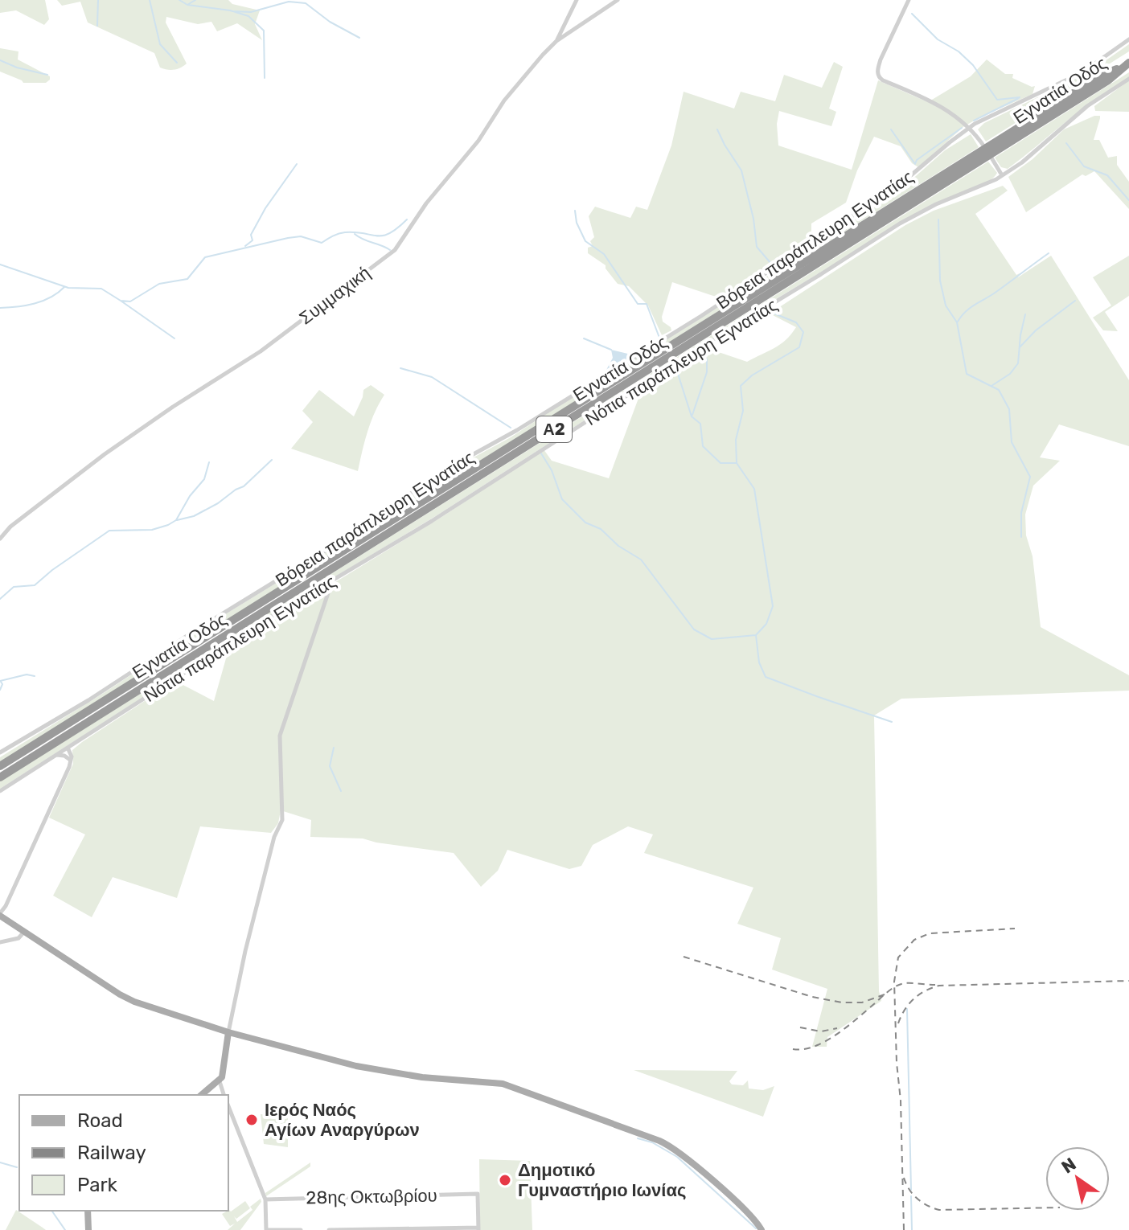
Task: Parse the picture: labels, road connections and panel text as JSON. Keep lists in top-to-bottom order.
{
  "streets": {
    "highway": ["Εγνατία Οδός", "Α2"],
    "street": [
      "Βόρεια παράπλευρη Εγνατίας",
      "Συμμαχική",
      "Νότια παράπλευρη Εγνατίας",
      "28ης Οκτωβρίου"
    ]
  },
  "places": ["Ιερός Ναός Αγίων Αναργύρων", "Δημοτικό Γυμναστήριο Ιωνίας"],
  "legend": ["Road", "Railway", "Park"],
  "north": "top left"
}
